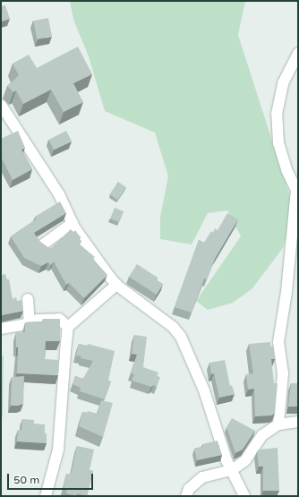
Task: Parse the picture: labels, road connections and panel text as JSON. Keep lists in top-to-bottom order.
{
  "scale_bar": "50 m"
}
